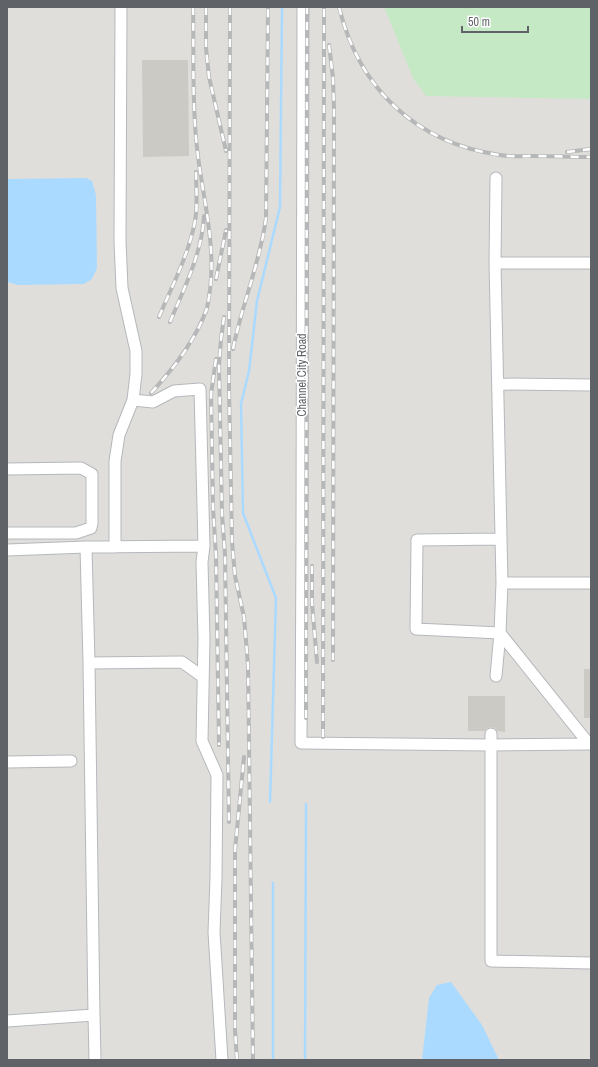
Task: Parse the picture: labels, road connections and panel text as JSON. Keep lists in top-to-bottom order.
{
  "streets": {
    "lane": ["Channel City Road"]
  },
  "scale_bar": "50 m"
}
